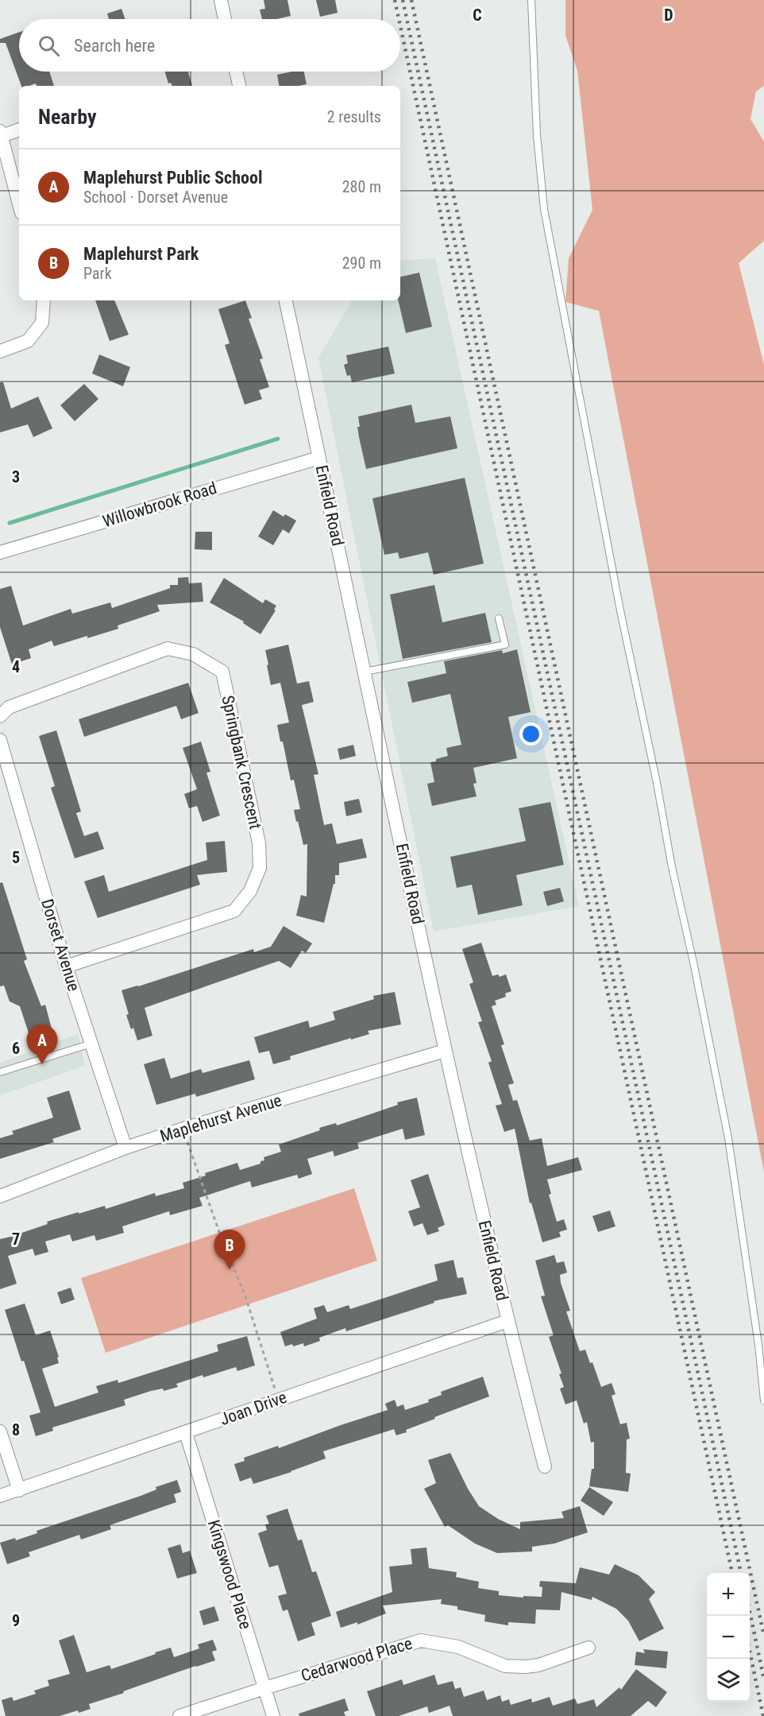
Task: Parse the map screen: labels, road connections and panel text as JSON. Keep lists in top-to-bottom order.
{
  "streets": {
    "street": [
      "Willowbrook Road",
      "Enfield Road",
      "Springbank Crescent",
      "Dorset Avenue",
      "Maplehurst Avenue",
      "Joan Drive",
      "Kingswood Place",
      "Cedarwood Place"
    ]
  },
  "crossings": [
    ["Willowbrook Road", "Enfield Road"],
    ["Enfield Road", "Maplehurst Avenue"],
    ["Enfield Road", "Joan Drive"],
    ["Springbank Crescent", "Dorset Avenue"],
    ["Dorset Avenue", "Maplehurst Avenue"],
    ["Joan Drive", "Kingswood Place"],
    ["Kingswood Place", "Cedarwood Place"]
  ],
  "page": {
    "search": "Search here",
    "heading": ["Nearby", "2 results"],
    "list": [
      {
        "mark": "A",
        "name": "Maplehurst Public School",
        "note": "School · Dorset Avenue",
        "value": "280 m"
      },
      {
        "mark": "B",
        "name": "Maplehurst Park",
        "note": "Park",
        "value": "290 m"
      }
    ],
    "pins": ["A", "B"],
    "map_buttons": ["+", "−"]
  },
  "grid": {
    "columns": ["C", "D"],
    "rows": [
      "3",
      "4",
      "5",
      "6",
      "7",
      "8",
      "9"
    ]
  }
}
